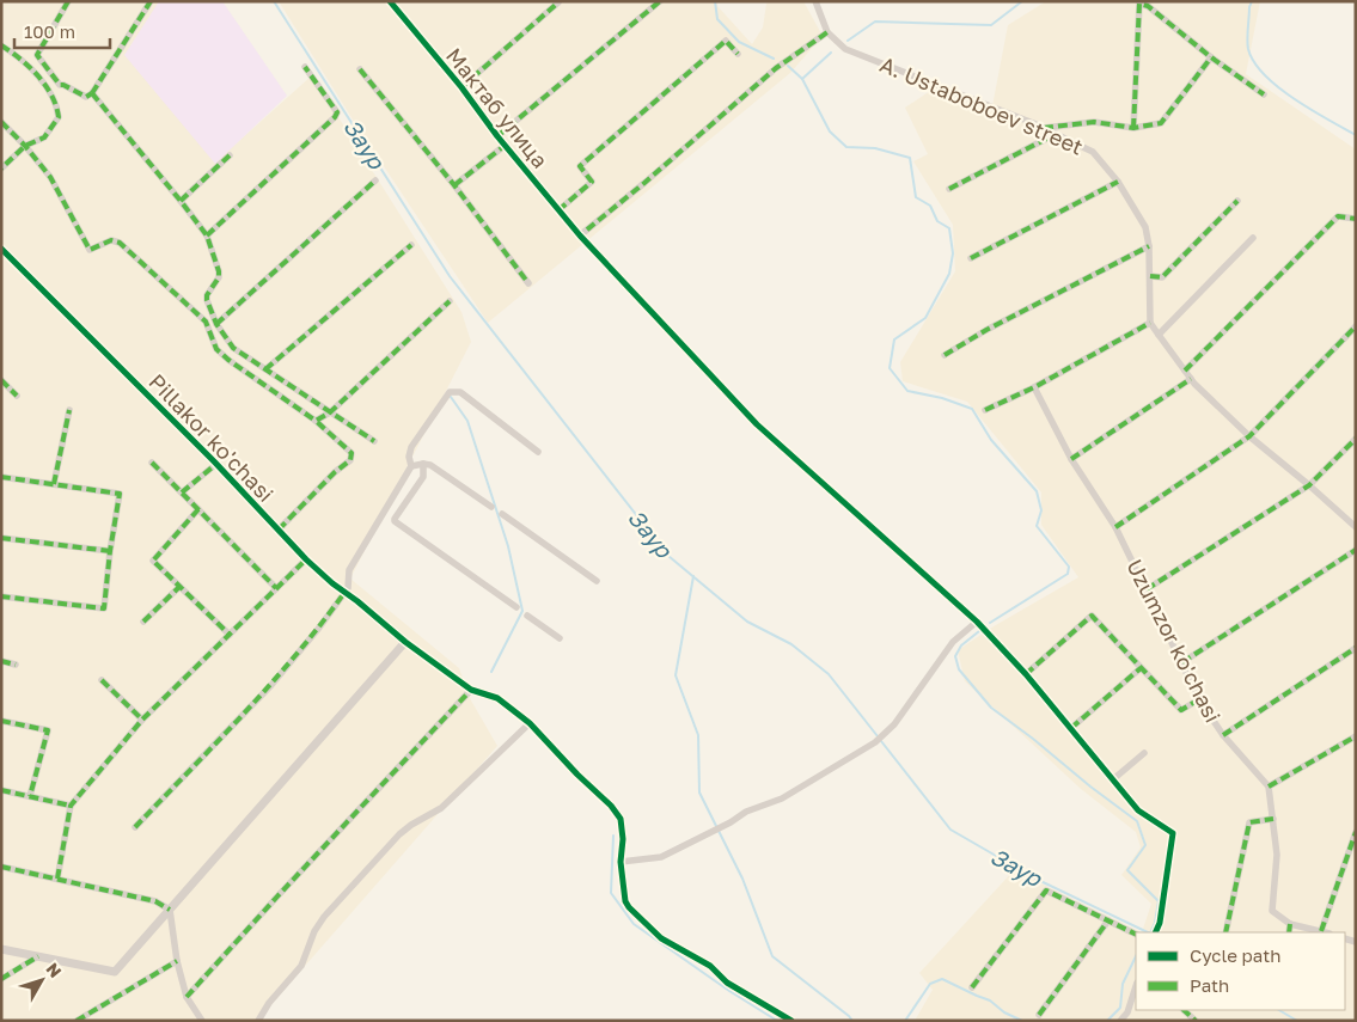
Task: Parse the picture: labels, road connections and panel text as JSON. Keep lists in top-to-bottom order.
{
  "streets": {
    "street": [
      "A. Ustaboboev street",
      "Мактаб улица",
      "Pillakor ko'chasi",
      "Uzumzor ko'chasi"
    ]
  },
  "water": ["Заур"],
  "legend": ["Cycle path", "Path"],
  "scale_bar": "100 m",
  "north": "top right"
}
